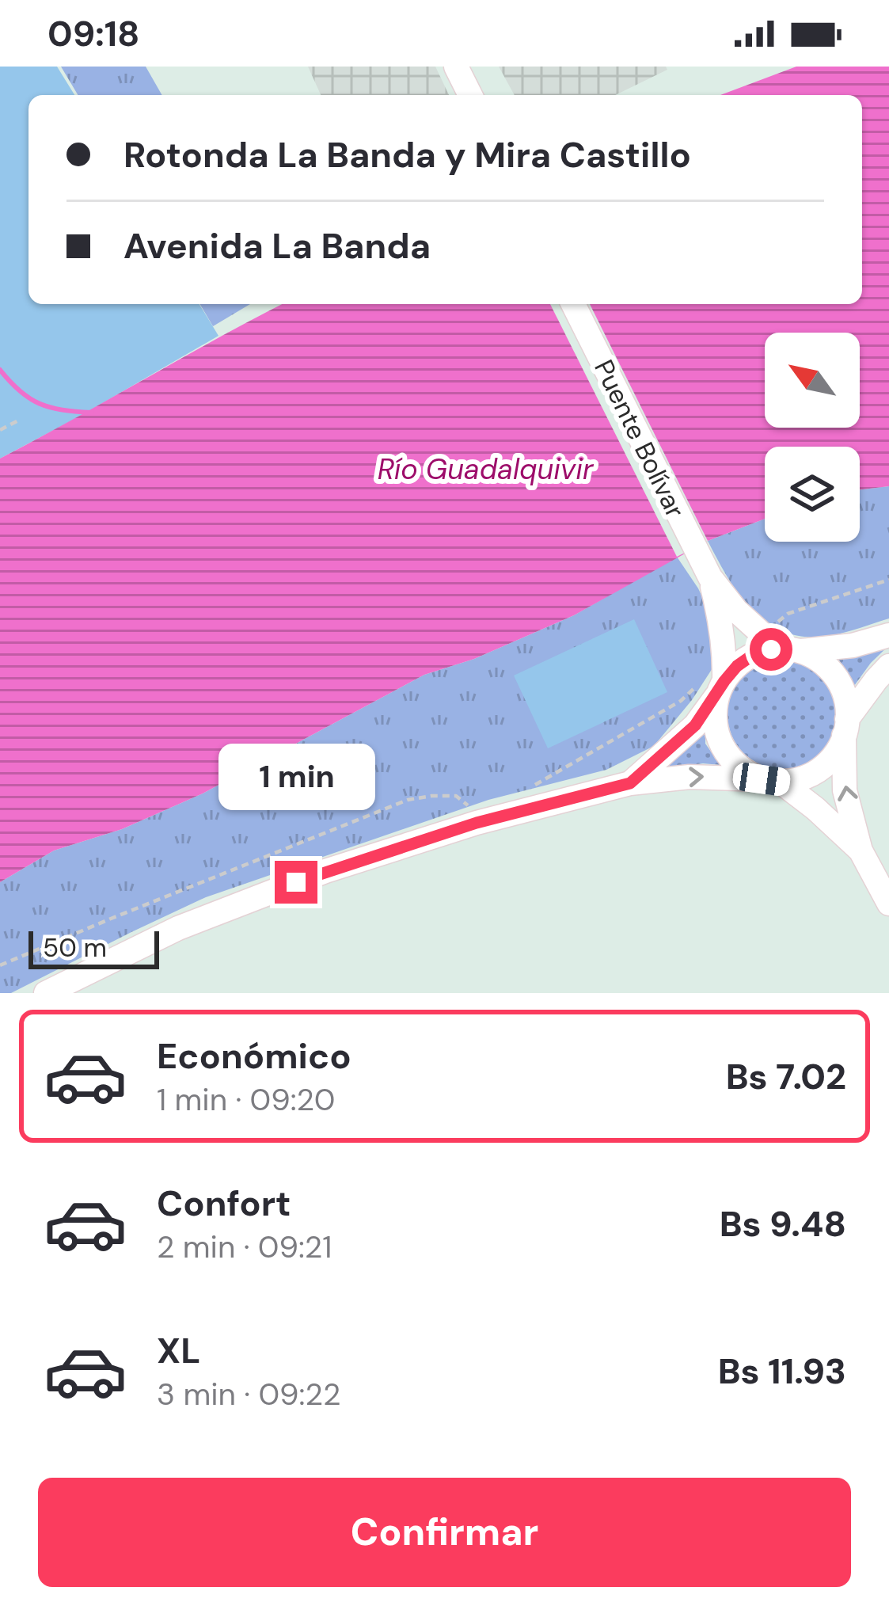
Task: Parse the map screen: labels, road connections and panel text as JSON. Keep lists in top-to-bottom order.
{
  "streets": {
    "main road": ["Puente Bolívar"]
  },
  "water": ["Río Guadalquivir"],
  "scale_bar": "50 m",
  "north": "top left",
  "page": {
    "status": "09:18",
    "banner": ["Rotonda La Banda y Mira Castillo", "Avenida La Banda"],
    "bubble": "1 min",
    "scale": "50 m",
    "list": [
      {
        "name": "Económico",
        "note": "1 min · 09:20",
        "value": "Bs 7.02"
      },
      {
        "name": "Confort",
        "note": "2 min · 09:21",
        "value": "Bs 9.48"
      },
      {
        "name": "XL",
        "note": "3 min · 09:22",
        "value": "Bs 11.93"
      }
    ],
    "buttons": "Confirmar"
  }
}
